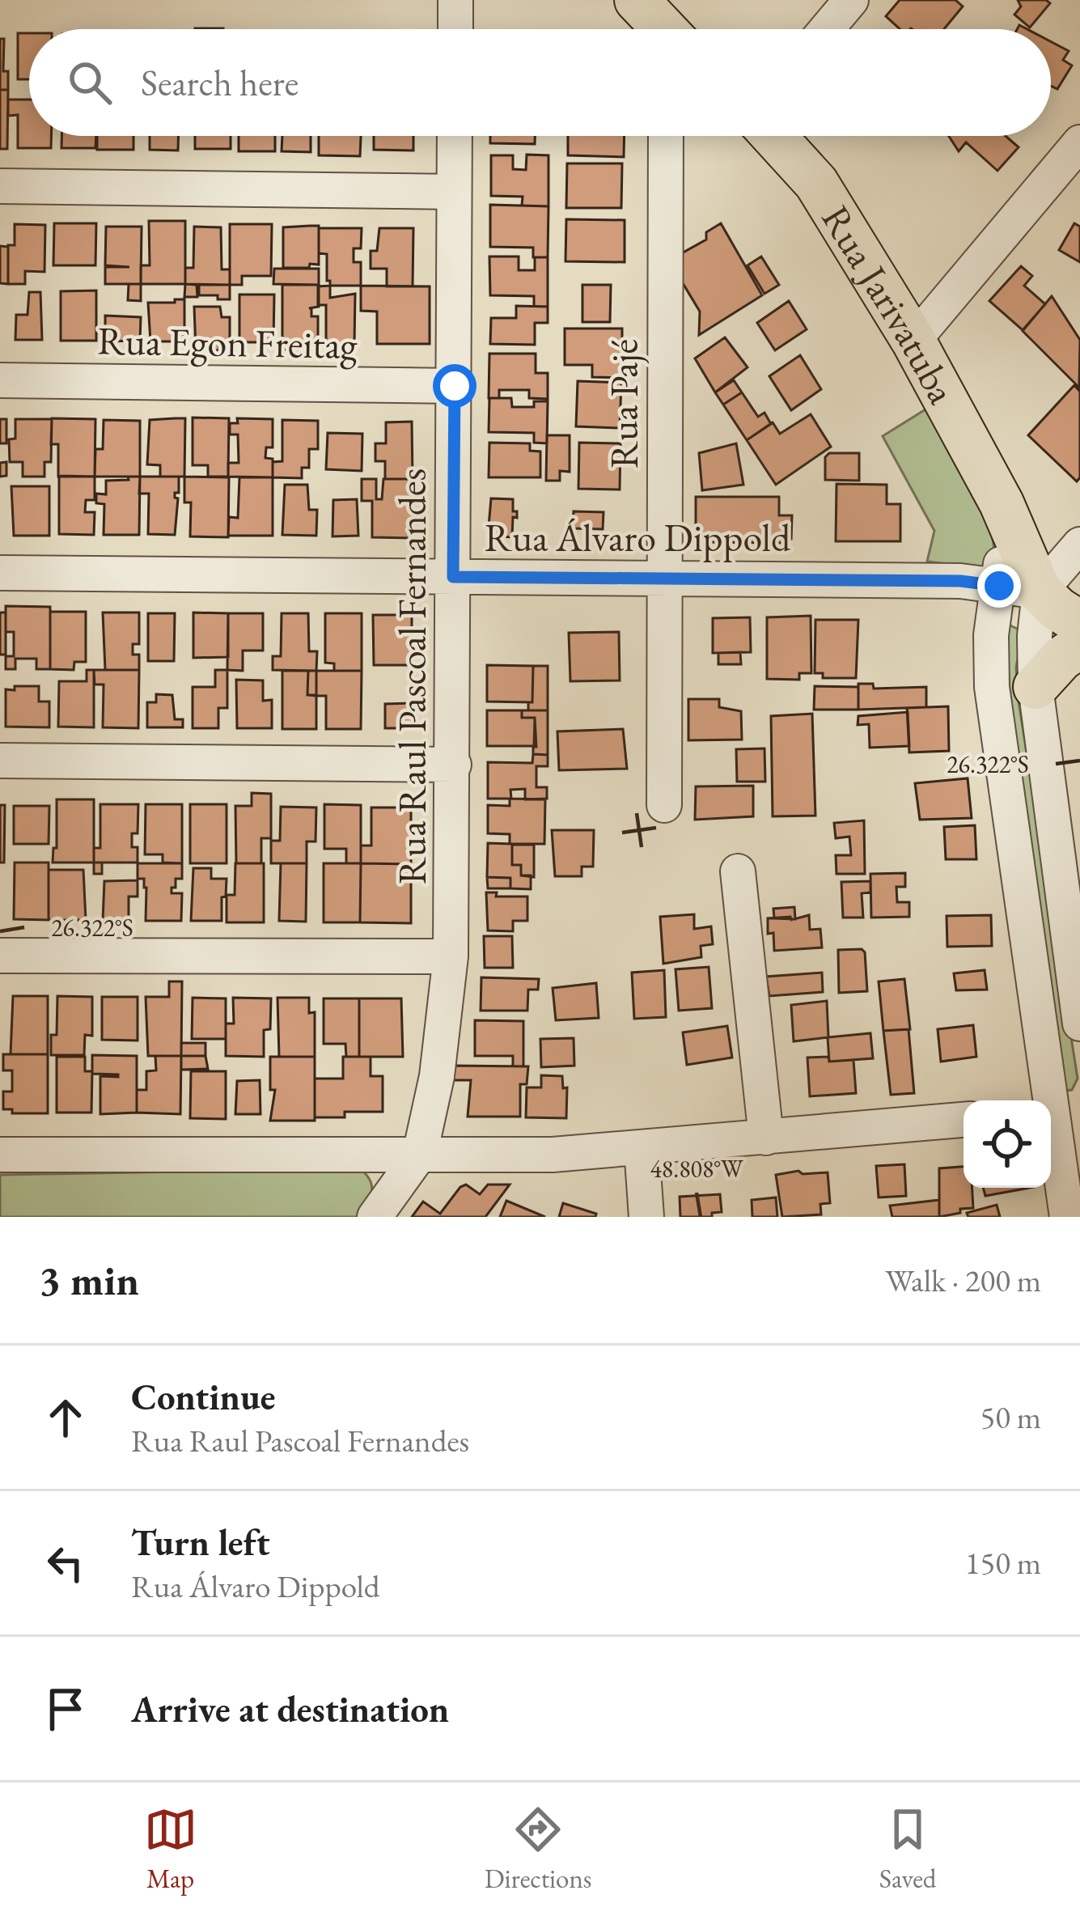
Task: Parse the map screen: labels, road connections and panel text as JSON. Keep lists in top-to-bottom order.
{
  "streets": {
    "main road": ["Rua Jarivatuba"],
    "street": [
      "Rua Egon Freitag",
      "Rua Pajé",
      "Rua Álvaro Dippold",
      "Rua Raul Pascoal Fernandes"
    ]
  },
  "crossings": [
    ["Rua Jarivatuba", "Rua Álvaro Dippold"],
    ["Rua Egon Freitag", "Rua Raul Pascoal Fernandes"],
    ["Rua Pajé", "Rua Álvaro Dippold"],
    ["Rua Álvaro Dippold", "Rua Raul Pascoal Fernandes"]
  ],
  "page": {
    "search": "Search here",
    "heading": ["3 min", "Walk · 200 m"],
    "list": [
      ["Continue", "Rua Raul Pascoal Fernandes", "50 m"],
      ["Turn left", "Rua Álvaro Dippold", "150 m"],
      "Arrive at destination"
    ],
    "nav": ["Map", "Directions", "Saved"]
  },
  "coordinates": ["26.322°S", "48.808°W"]
}
